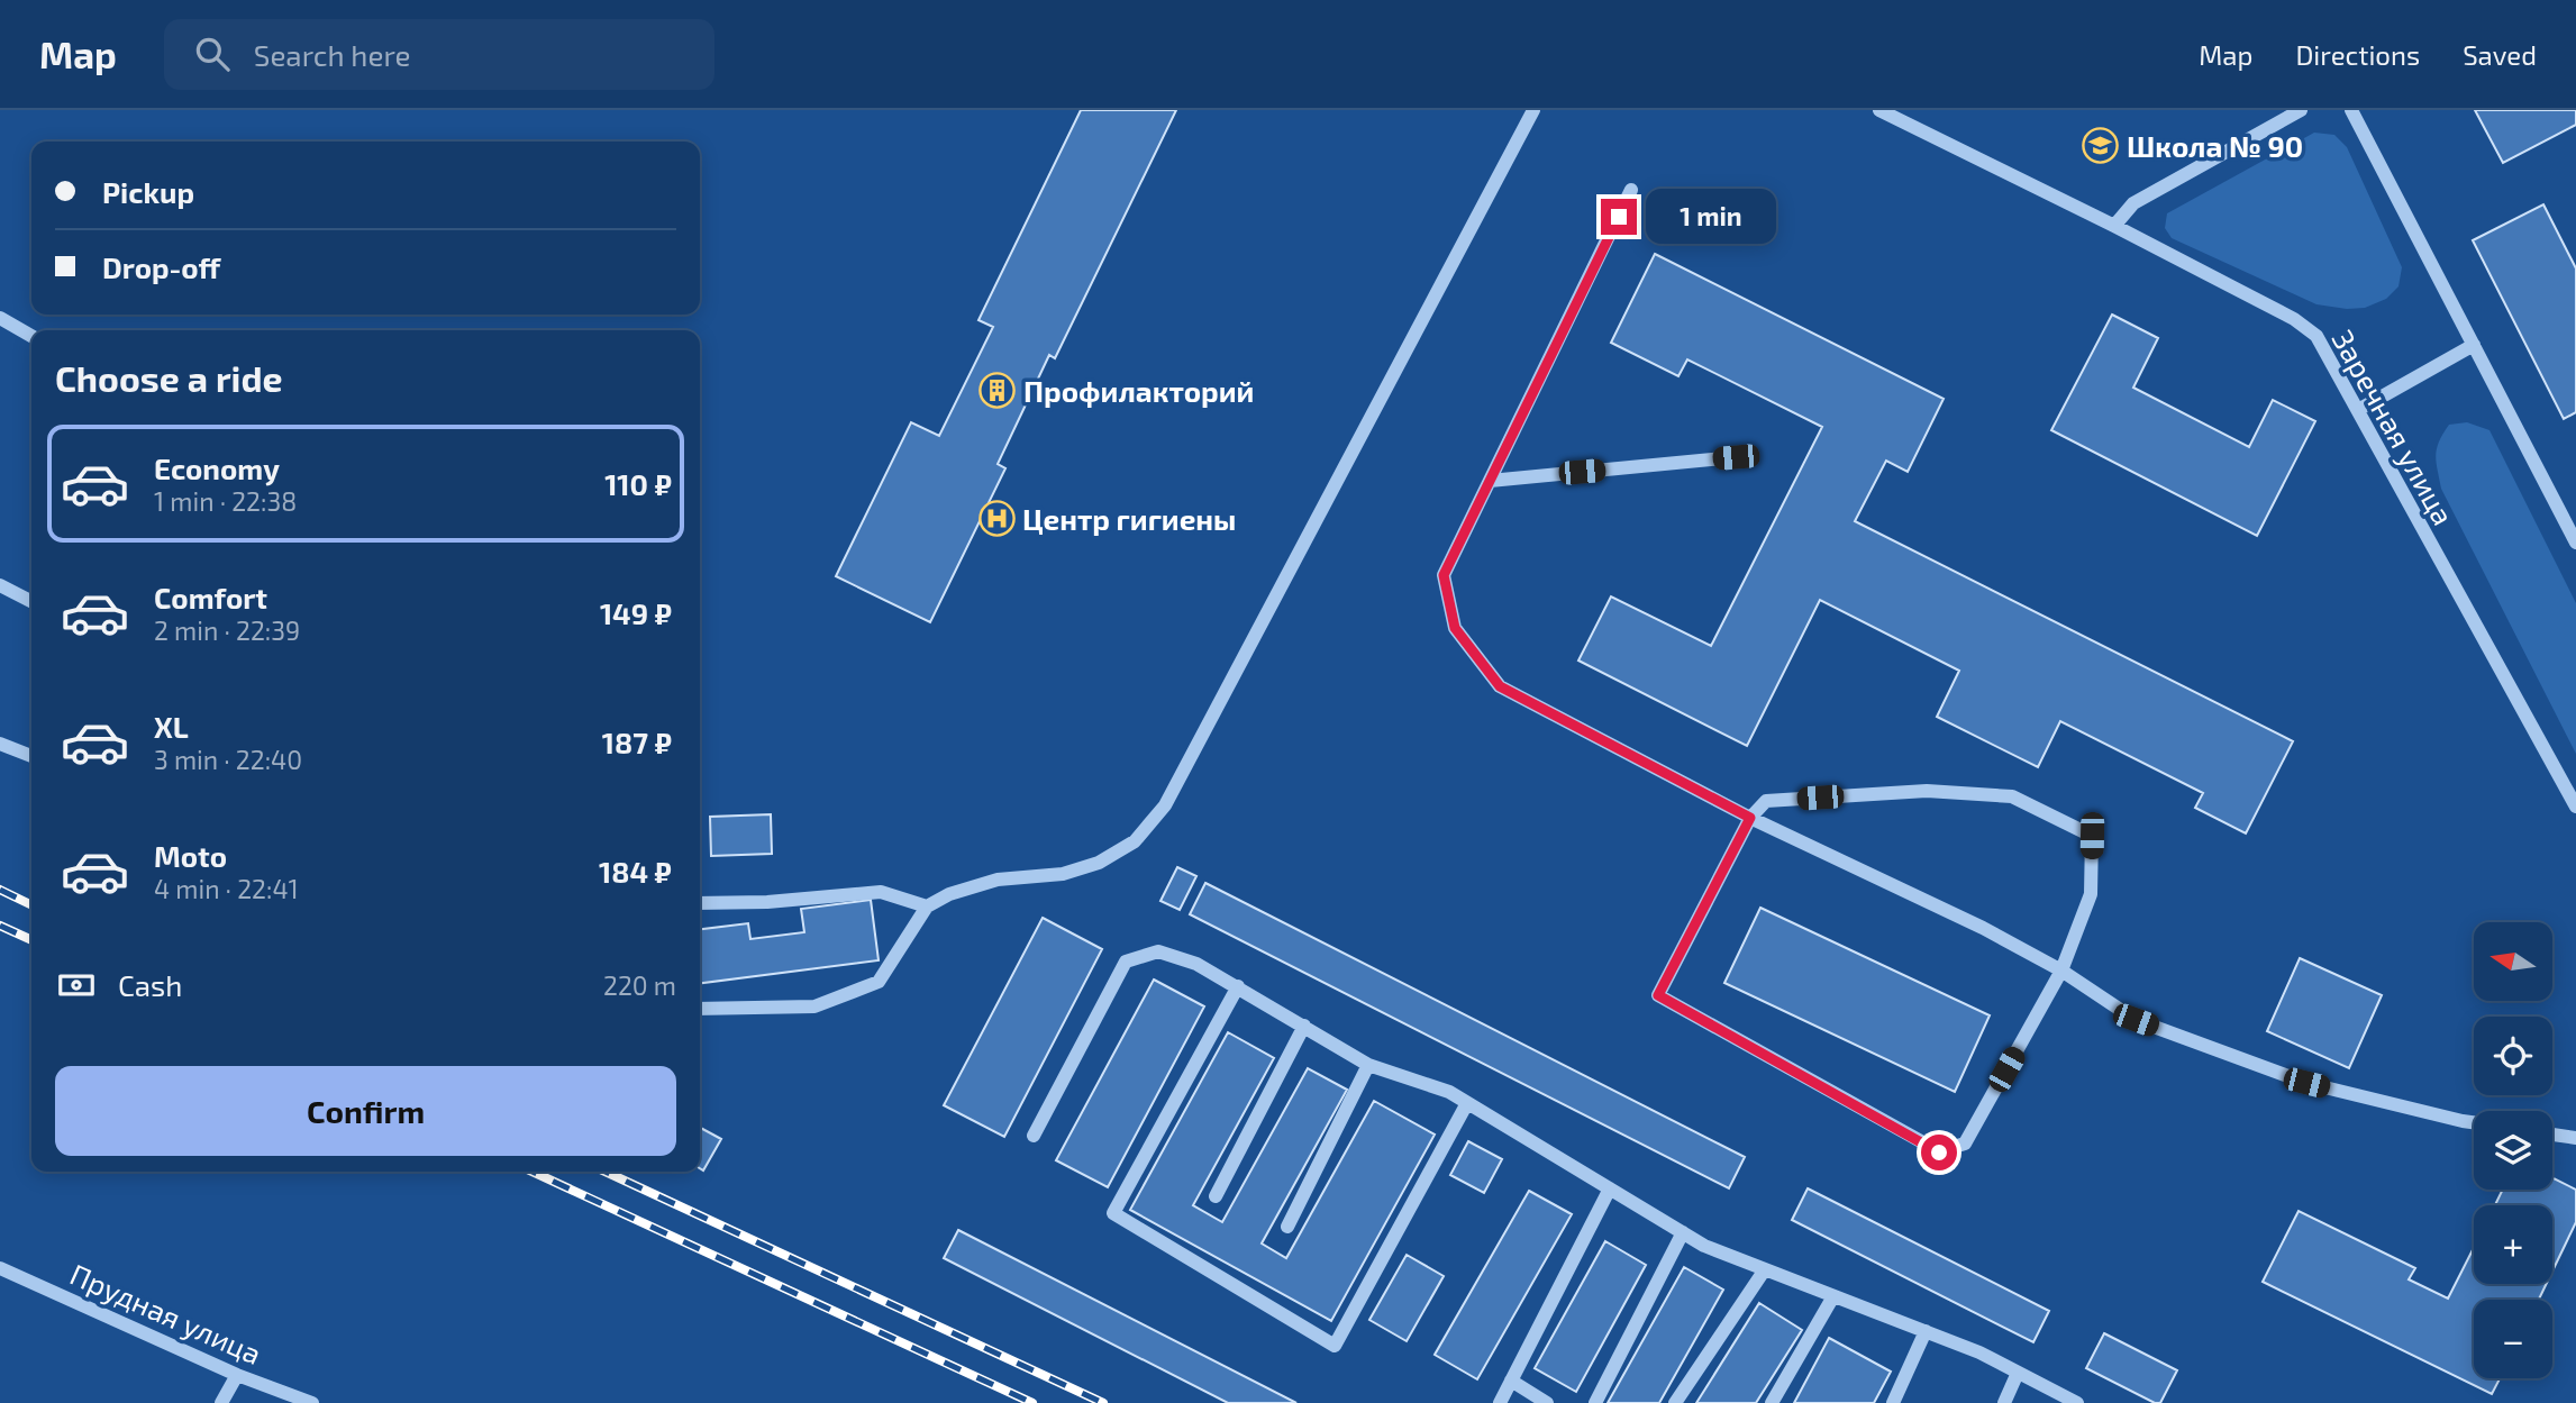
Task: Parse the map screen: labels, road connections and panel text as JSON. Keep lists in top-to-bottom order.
{
  "streets": {
    "street": ["Заречная улица", "Прудная улица"]
  },
  "places": {
    "school or university": ["Школа № 90"],
    "building": ["Профилакторий"],
    "hospital": ["Центр гигиены"]
  },
  "north": "left",
  "page": {
    "header": "Map",
    "search": "Search here",
    "nav": ["Map", "Directions", "Saved"],
    "banner": ["Pickup", "Drop-off"],
    "bubble": "1 min",
    "heading": "Choose a ride",
    "list": [
      {
        "name": "Economy",
        "note": "1 min · 22:38",
        "value": "110 ₽"
      },
      {
        "name": "Comfort",
        "note": "2 min · 22:39",
        "value": "149 ₽"
      },
      {
        "name": "XL",
        "note": "3 min · 22:40",
        "value": "187 ₽"
      },
      {
        "name": "Moto",
        "note": "4 min · 22:41",
        "value": "184 ₽"
      }
    ],
    "map_buttons": ["+", "−"],
    "pay": ["Cash", "220 m"],
    "buttons": "Confirm"
  }
}
